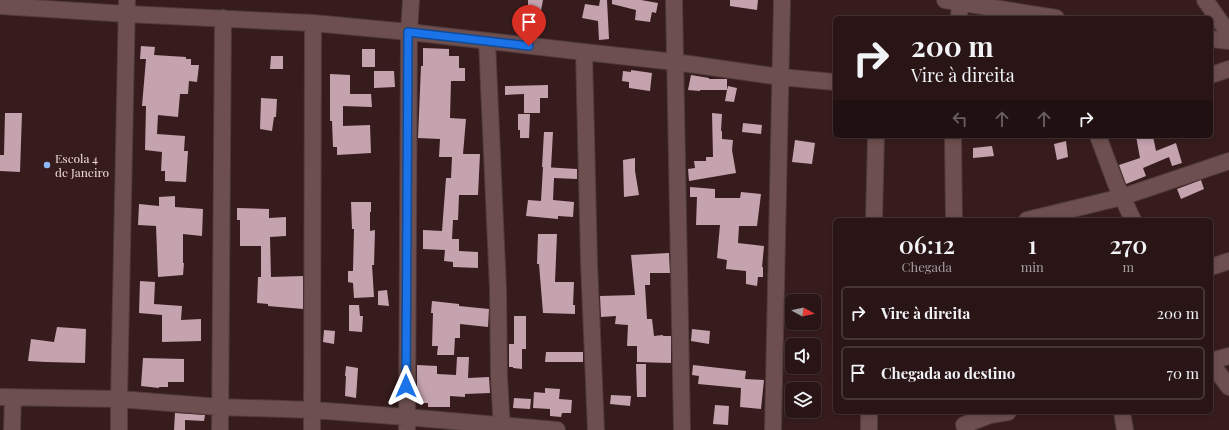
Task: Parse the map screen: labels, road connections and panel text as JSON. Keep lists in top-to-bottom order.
{
  "places": ["Escola 4 de Janeiro"],
  "north": "right",
  "page": {
    "turn": ["200 m", "Vire à direita"],
    "eta": [
      "06:12",
      "Chegada",
      "1",
      "min",
      "270",
      "m"
    ],
    "list": [
      {
        "name": "Vire à direita",
        "value": "200 m"
      },
      {
        "name": "Chegada ao destino",
        "value": "70 m"
      }
    ]
  }
}
